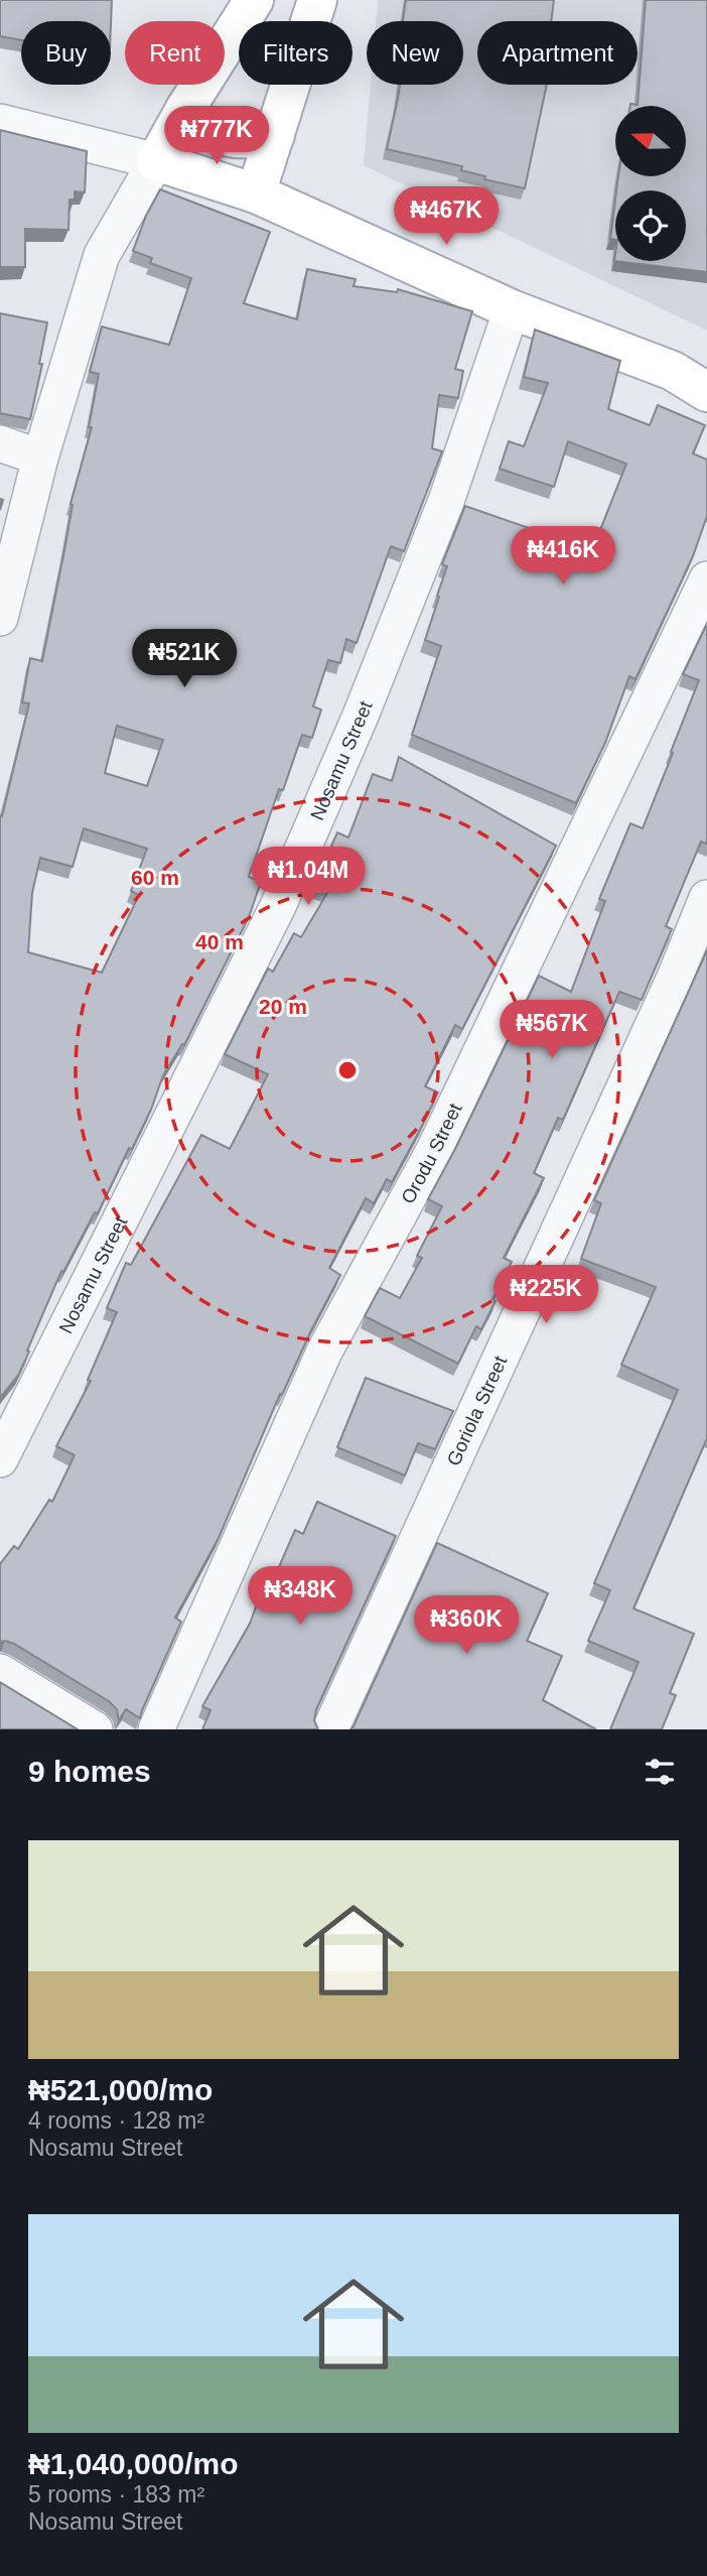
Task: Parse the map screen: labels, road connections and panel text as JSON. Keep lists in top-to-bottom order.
{
  "streets": {
    "street": ["Nosamu Street", "Orodu Street", "Goriola Street"]
  },
  "north": "left",
  "page": {
    "chip": [
      "Buy",
      "Rent",
      "Filters",
      "New",
      "Apartment"
    ],
    "price": [
      "₦777K",
      "₦467K",
      "₦416K",
      "₦521K",
      "₦1.04M",
      "₦567K",
      "₦225K",
      "₦348K",
      "₦360K"
    ],
    "heading": "9 homes",
    "list": [
      {
        "name": "₦521,000/mo",
        "note": "4 rooms · 128 m² · Nosamu Street"
      },
      {
        "name": "₦1,040,000/mo",
        "note": "5 rooms · 183 m² · Nosamu Street"
      }
    ]
  },
  "rings": ["60 m", "40 m", "20 m"]
}
